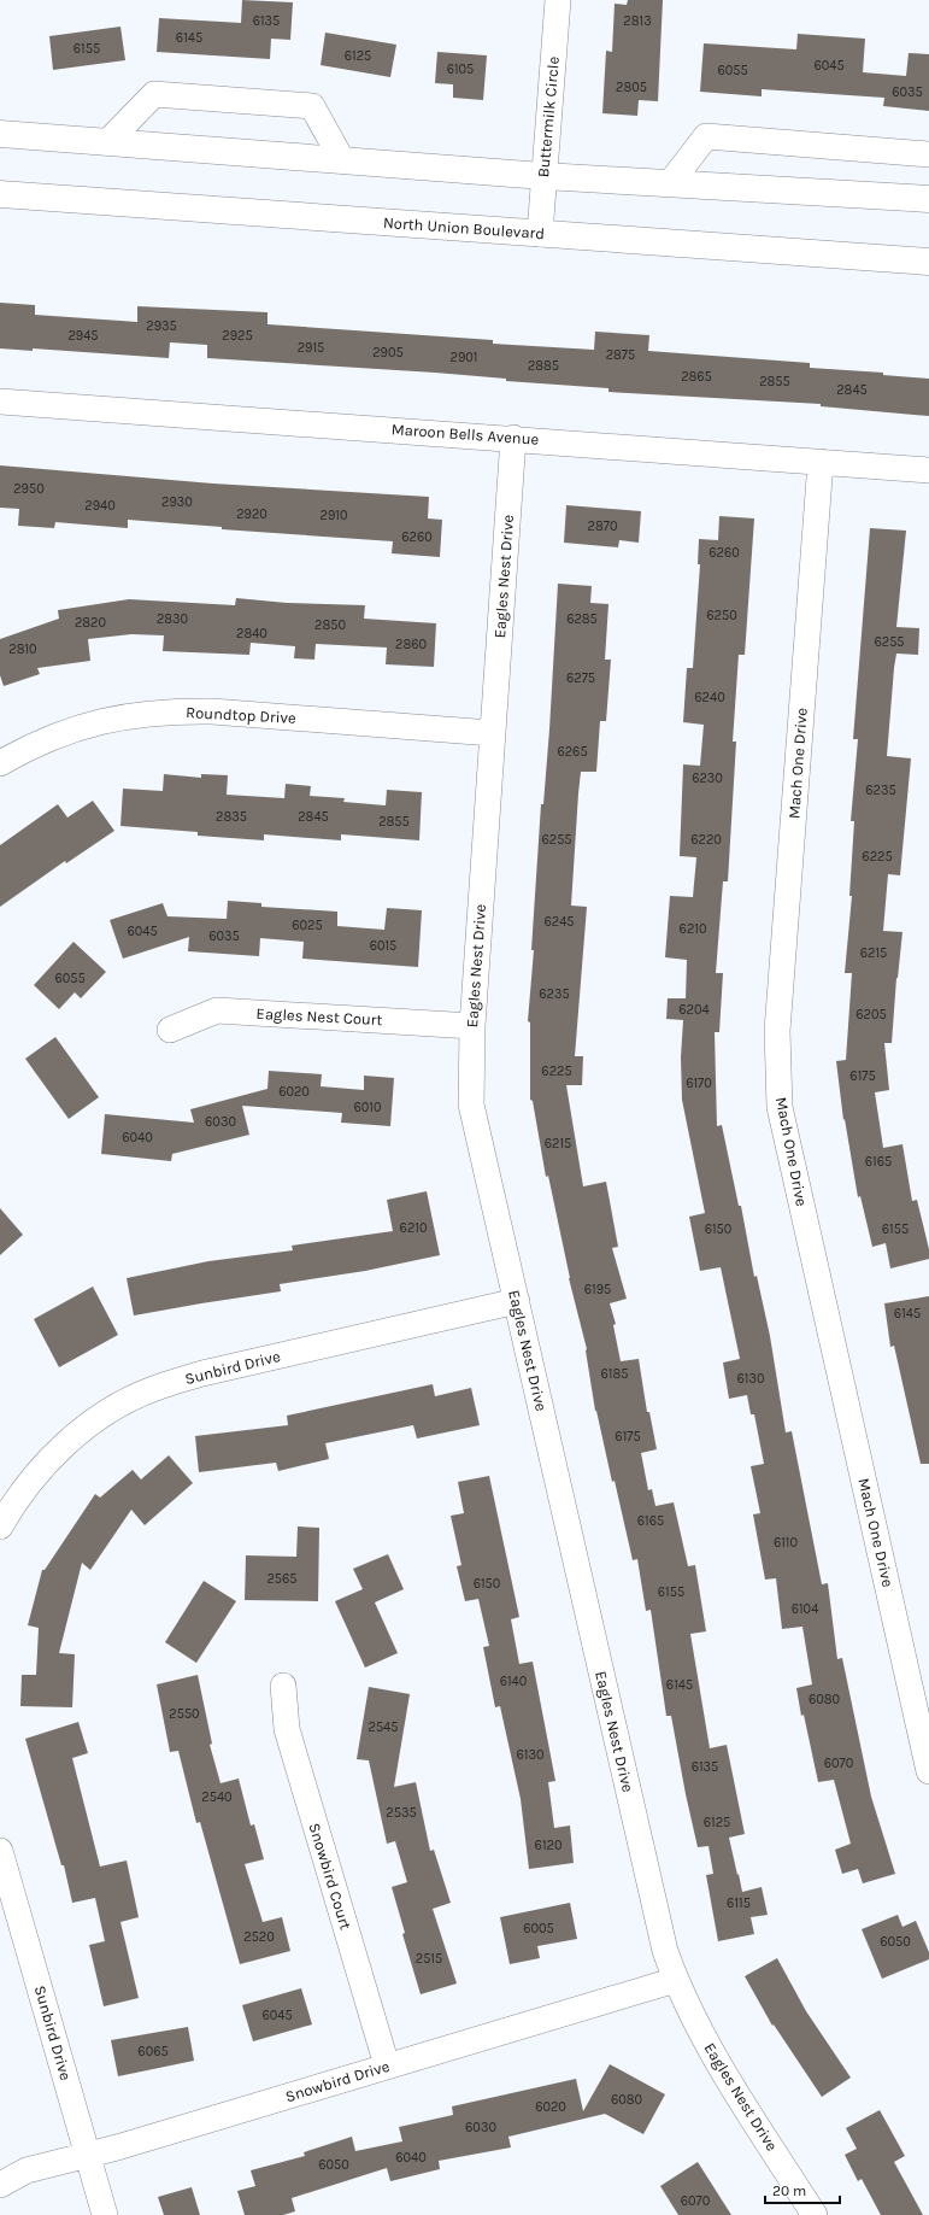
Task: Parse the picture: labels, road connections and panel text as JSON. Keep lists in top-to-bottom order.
{
  "streets": {
    "main road": ["North Union Boulevard"],
    "street": [
      "Buttermilk Circle",
      "Maroon Bells Avenue",
      "Eagles Nest Drive",
      "Roundtop Drive",
      "Mach One Drive",
      "Eagles Nest Court",
      "Sunbird Drive",
      "Snowbird Court",
      "Snowbird Drive"
    ]
  },
  "crossings": [
    ["Buttermilk Circle", "North Union Boulevard"],
    ["Maroon Bells Avenue", "Eagles Nest Drive"],
    ["Maroon Bells Avenue", "Mach One Drive"],
    ["Eagles Nest Drive", "Roundtop Drive"],
    ["Eagles Nest Drive", "Eagles Nest Court"],
    ["Eagles Nest Drive", "Sunbird Drive"],
    ["Eagles Nest Drive", "Snowbird Drive"],
    ["Sunbird Drive", "Snowbird Drive"],
    ["Snowbird Court", "Snowbird Drive"]
  ],
  "house_numbers": [
    "6135",
    "2813",
    "6145",
    "6155",
    "6125",
    "6045",
    "6105",
    "6055",
    "2805",
    "6035",
    "2935",
    "2945",
    "2925",
    "2915",
    "2905",
    "2875",
    "2901",
    "2885",
    "2865",
    "2855",
    "2845",
    "2950",
    "2930",
    "2940",
    "2920",
    "2910",
    "2870",
    "6260",
    "6260",
    "6250",
    "2830",
    "6285",
    "2820",
    "2850",
    "2840",
    "6255",
    "2860",
    "2810",
    "6275",
    "6240",
    "6265",
    "6230",
    "6235",
    "2835",
    "2845",
    "2855",
    "6255",
    "6220",
    "6225",
    "6245",
    "6025",
    "6210",
    "6045",
    "6035",
    "6015",
    "6215",
    "6055",
    "6235",
    "6204",
    "6205",
    "6225",
    "6175",
    "6170",
    "6020",
    "6010",
    "6030",
    "6040",
    "6215",
    "6165",
    "6210",
    "6150",
    "6155",
    "6195",
    "6145",
    "6185",
    "6130",
    "6175",
    "6165",
    "6110",
    "2565",
    "6150",
    "6155",
    "6104",
    "6140",
    "6145",
    "6080",
    "2550",
    "2545",
    "6130",
    "6070",
    "6135",
    "2540",
    "2535",
    "6125",
    "6120",
    "6115",
    "6005",
    "2520",
    "6050",
    "2515",
    "6045",
    "6065",
    "6080",
    "6020",
    "6030",
    "6040",
    "6050",
    "6070"
  ],
  "scale_bar": "20 m"
}
